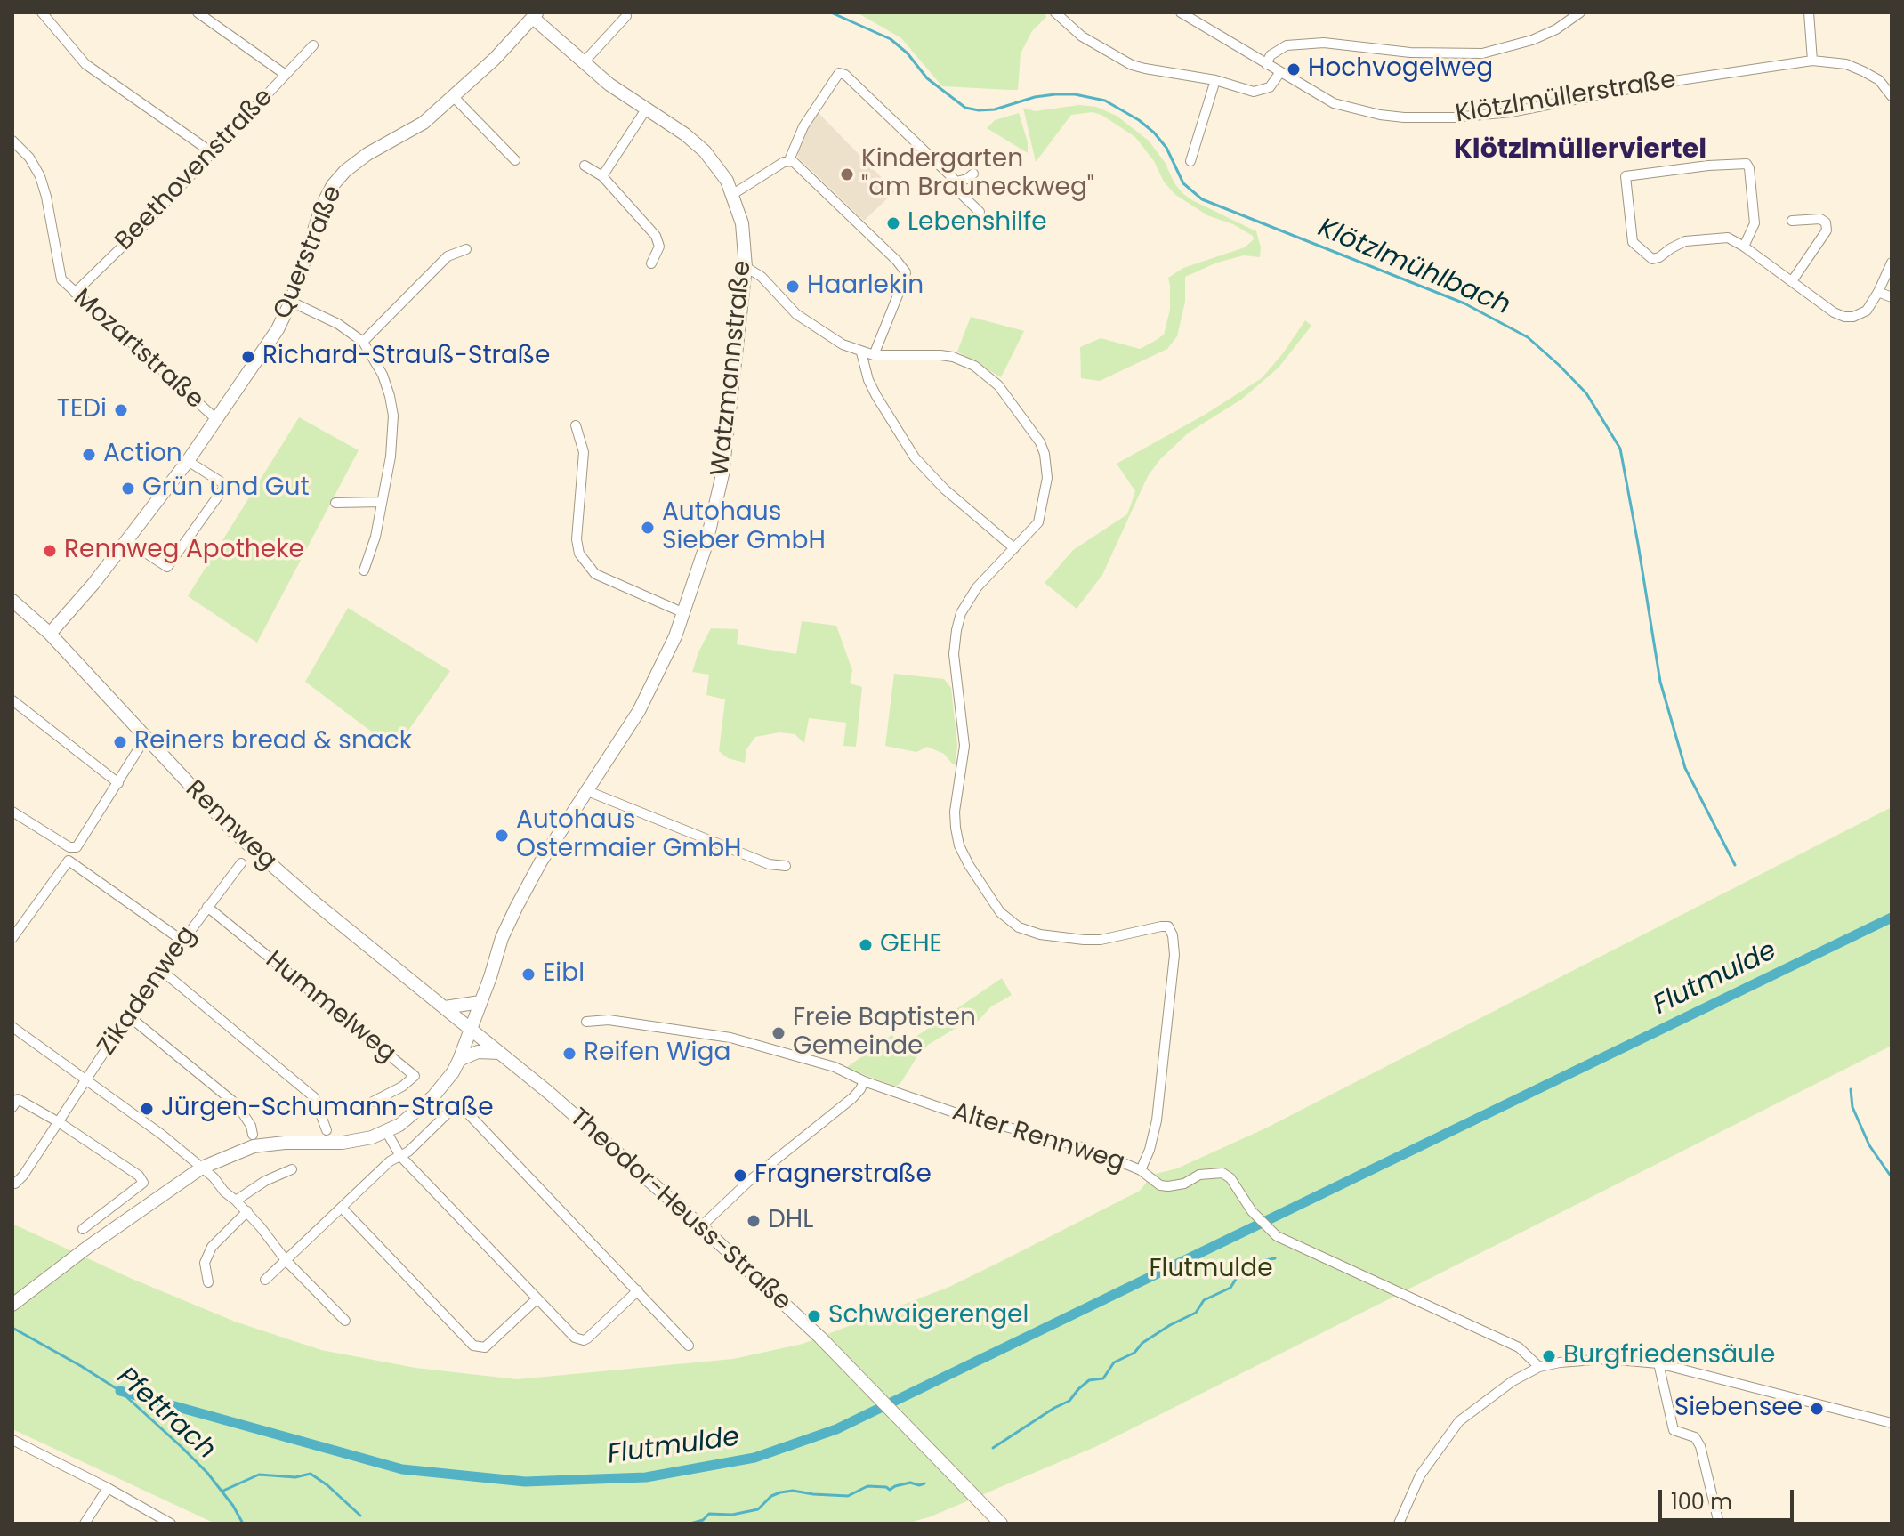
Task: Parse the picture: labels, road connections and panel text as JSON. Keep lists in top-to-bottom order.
{
  "streets": {
    "main road": [
      "Querstraße",
      "Watzmannstraße",
      "Rennweg",
      "Theodor-Heuss-Straße"
    ],
    "street": [
      "Klötzlmüllerstraße",
      "Beethovenstraße",
      "Mozartstraße",
      "Zikadenweg",
      "Hummelweg",
      "Alter Rennweg"
    ]
  },
  "crossings": [
    ["Beethovenstraße", "Mozartstraße"],
    ["Querstraße", "Mozartstraße"],
    ["Querstraße", "Watzmannstraße"],
    ["Querstraße", "Rennweg"],
    ["Watzmannstraße", "Rennweg"],
    ["Watzmannstraße", "Theodor-Heuss-Straße"],
    ["Rennweg", "Theodor-Heuss-Straße"],
    ["Zikadenweg", "Hummelweg"]
  ],
  "districts": ["Klötzlmüllerviertel"],
  "water": ["Klötzlmühlbach", "Flutmulde", "Pfettrach"],
  "parks": ["Flutmulde"],
  "places": [
    "Hochvogelweg",
    "Kindergarten \"am Brauneckweg\"",
    "Lebenshilfe",
    "Haarlekin",
    "Richard-Strauß-Straße",
    "TEDi",
    "Action",
    "Grün und Gut",
    "Autohaus Sieber GmbH",
    "Rennweg Apotheke",
    "Reiners bread & snack",
    "Autohaus Ostermaier GmbH",
    "GEHE",
    "Eibl",
    "Freie Baptisten Gemeinde",
    "Reifen Wiga",
    "Jürgen-Schumann-Straße",
    "Fragnerstraße",
    "DHL",
    "Schwaigerengel",
    "Burgfriedensäule",
    "Siebensee"
  ],
  "scale_bar": "100 m"
}
